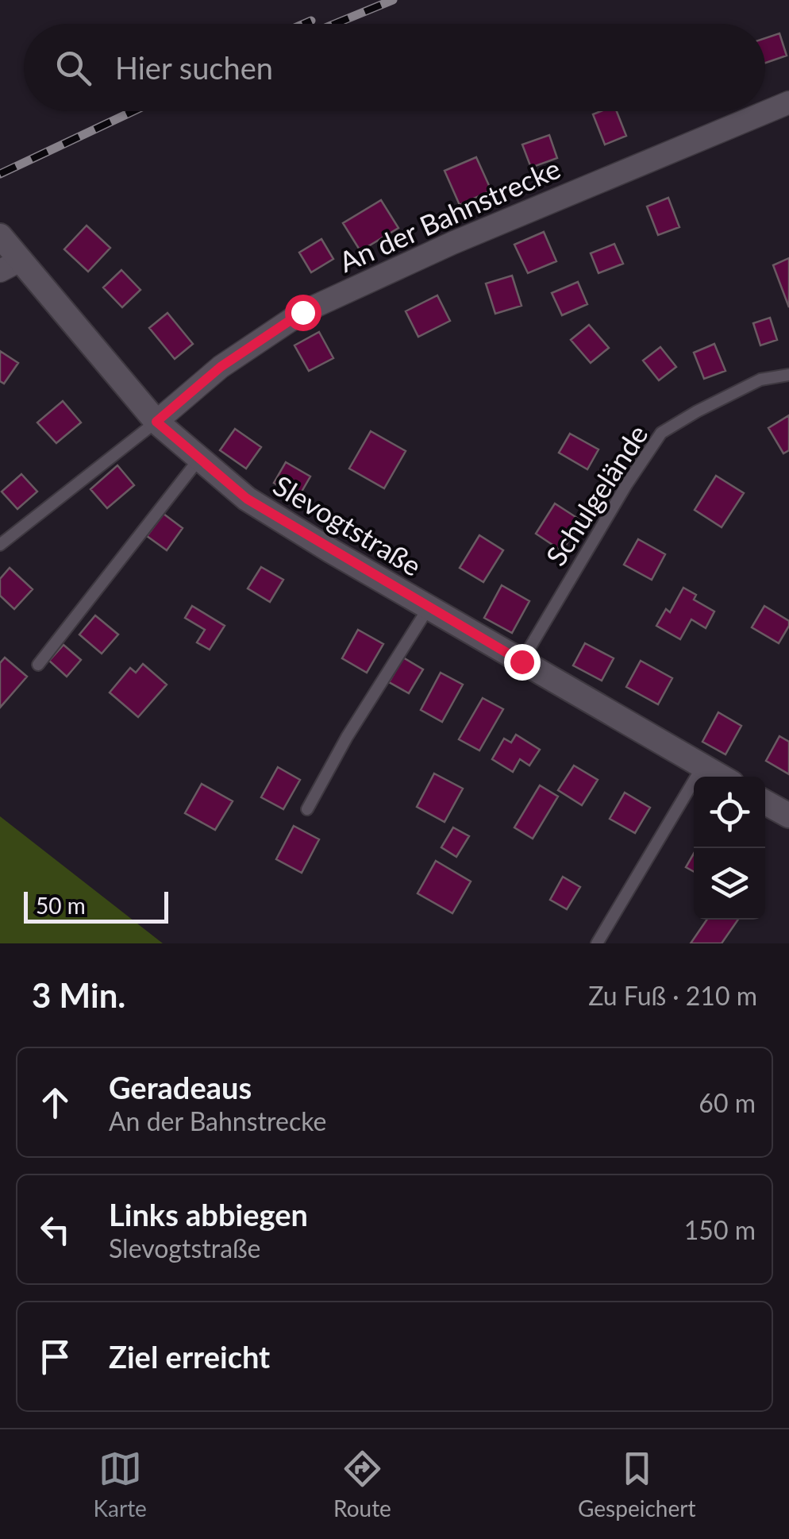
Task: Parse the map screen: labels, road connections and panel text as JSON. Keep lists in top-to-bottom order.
{
  "streets": {
    "street": ["An der Bahnstrecke", "Slevogtstraße"],
    "lane": ["Schulgelände"]
  },
  "crossings": [
    ["An der Bahnstrecke", "Slevogtstraße"],
    ["Schulgelände", "Slevogtstraße"]
  ],
  "scale_bar": "50 m",
  "page": {
    "search": "Hier suchen",
    "scale": "50 m",
    "heading": ["3 Min.", "Zu Fuß · 210 m"],
    "list": [
      ["Geradeaus", "An der Bahnstrecke", "60 m"],
      ["Links abbiegen", "Slevogtstraße", "150 m"],
      "Ziel erreicht"
    ],
    "nav": ["Karte", "Route", "Gespeichert"]
  }
}
